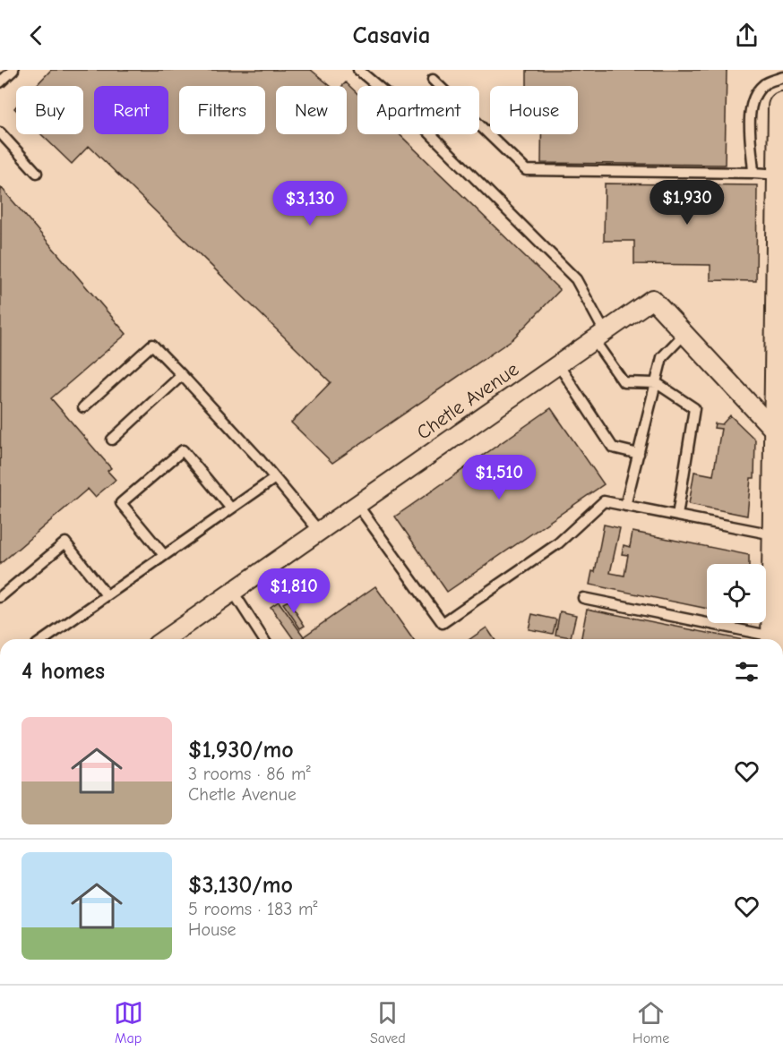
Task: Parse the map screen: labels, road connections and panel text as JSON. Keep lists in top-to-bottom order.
{
  "streets": {
    "street": ["Chetle Avenue"]
  },
  "page": {
    "header": "Casavia",
    "chip": [
      "Buy",
      "Rent",
      "Filters",
      "New",
      "Apartment",
      "House"
    ],
    "price": [
      "$1,930",
      "$3,130",
      "$1,510",
      "$1,810"
    ],
    "heading": "4 homes",
    "list": [
      {
        "name": "$1,930/mo",
        "note": "3 rooms · 86 m² · Chetle Avenue"
      },
      {
        "name": "$3,130/mo",
        "note": "5 rooms · 183 m² · House"
      }
    ],
    "tabs": ["Map", "Saved", "Home"]
  }
}
